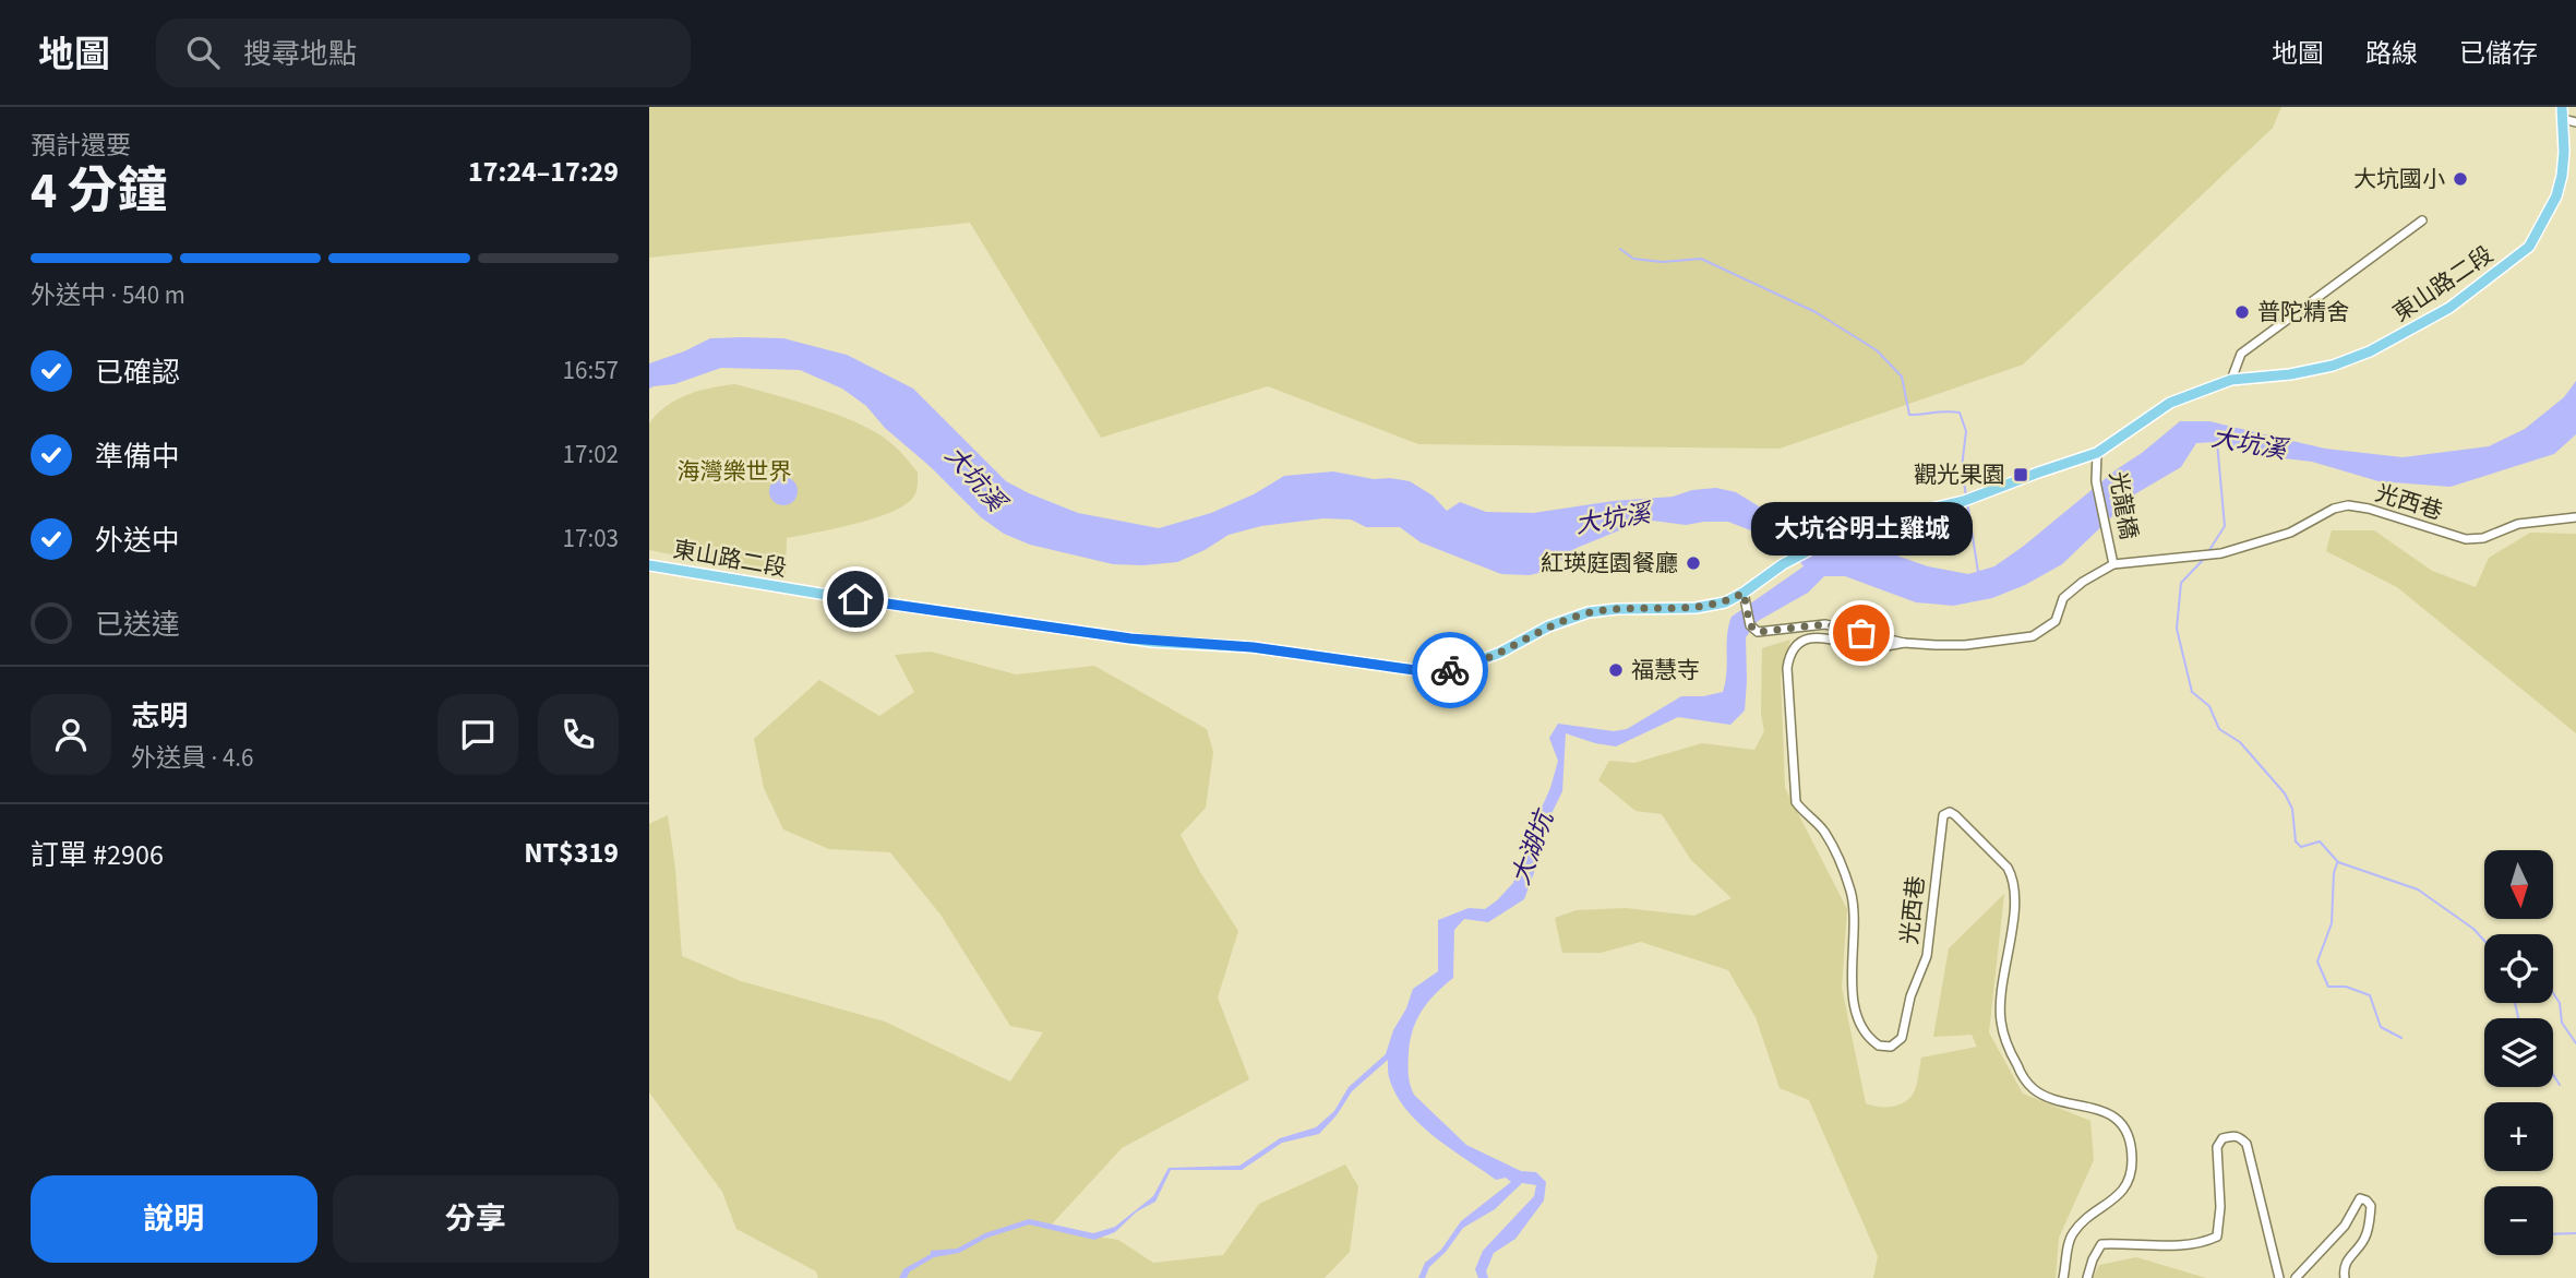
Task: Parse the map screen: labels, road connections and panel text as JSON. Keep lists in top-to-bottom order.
{
  "streets": {
    "main road": ["東山路二段"],
    "street": ["光西巷", "光龍橋"]
  },
  "crossings": [
    ["東山路二段", "光西巷"],
    ["東山路二段", "光龍橋"],
    ["光西巷", "光龍橋"]
  ],
  "water": ["大坑溪", "大湖坑"],
  "parks": ["海灣樂世界"],
  "places": {
    "other": [
      "大坑國小",
      "普陀精舍",
      "紅瑛庭園餐廳",
      "大坑谷明土雞城",
      "福慧寺"
    ],
    "transit": ["觀光果園"]
  },
  "north": "bottom",
  "page": {
    "header": "地圖",
    "search": "搜尋地點",
    "nav": ["地圖", "路線", "已儲存"],
    "heading": ["4 分鐘", "預計還要", "17:24–17:29"],
    "panel": [
      "志明",
      "外送員 · 4.6",
      "訂單 #2906",
      "NT$319"
    ],
    "bar": "外送中 · 540 m",
    "list": [
      ["已確認", "16:57"],
      ["準備中", "17:02"],
      ["外送中", "17:03"],
      "已送達"
    ],
    "bubble": "大坑谷明土雞城",
    "map_buttons": ["+", "−"],
    "buttons": ["說明", "分享"]
  }
}
